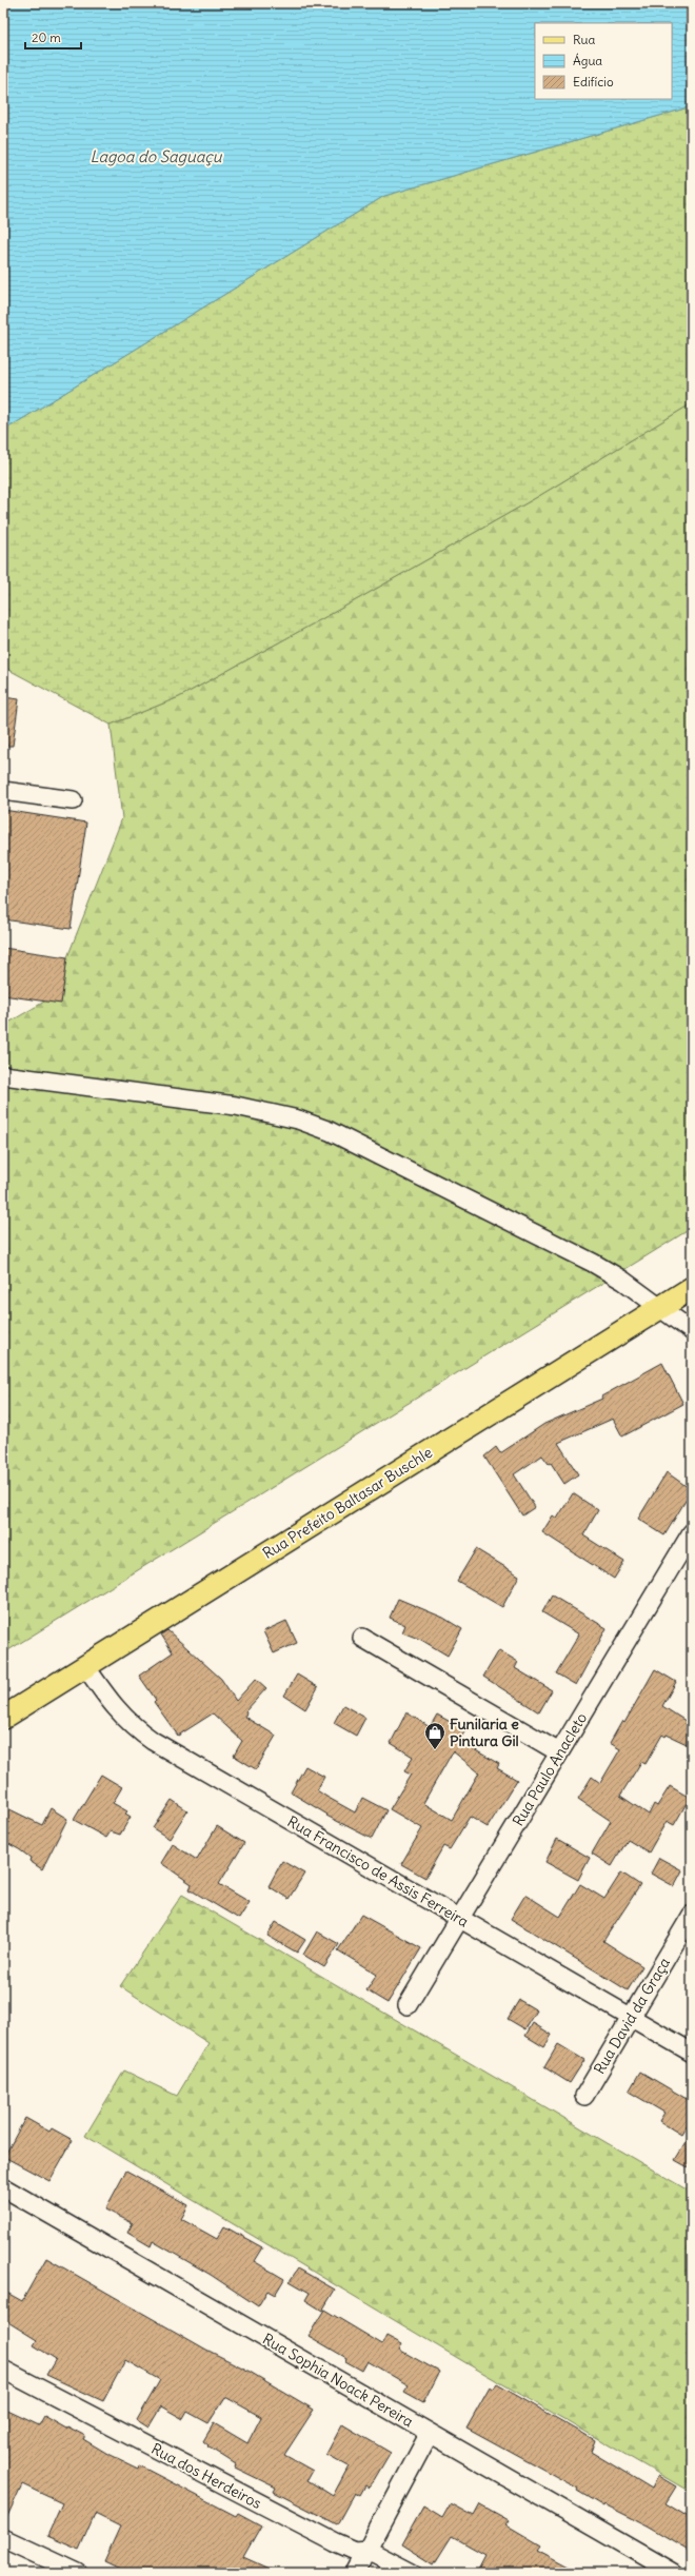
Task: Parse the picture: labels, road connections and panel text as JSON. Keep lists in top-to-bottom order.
{
  "streets": {
    "main road": ["Rua Prefeito Baltasar Buschle"],
    "street": [
      "Rua Paulo Anacleto",
      "Rua Francisco de Assis Ferreira",
      "Rua David da Graça",
      "Rua Sophia Noack Pereira",
      "Rua dos Herdeiros"
    ]
  },
  "crossings": [
    ["Rua Prefeito Baltasar Buschle", "Rua Francisco de Assis Ferreira"],
    ["Rua Paulo Anacleto", "Rua Francisco de Assis Ferreira"],
    ["Rua Francisco de Assis Ferreira", "Rua David da Graça"]
  ],
  "water": ["Lagoa do Saguaçu"],
  "places": {
    "shop": ["Funilaria e Pintura Gil"]
  },
  "legend": ["Rua", "Água", "Edifício"],
  "scale_bar": "20 m"
}
